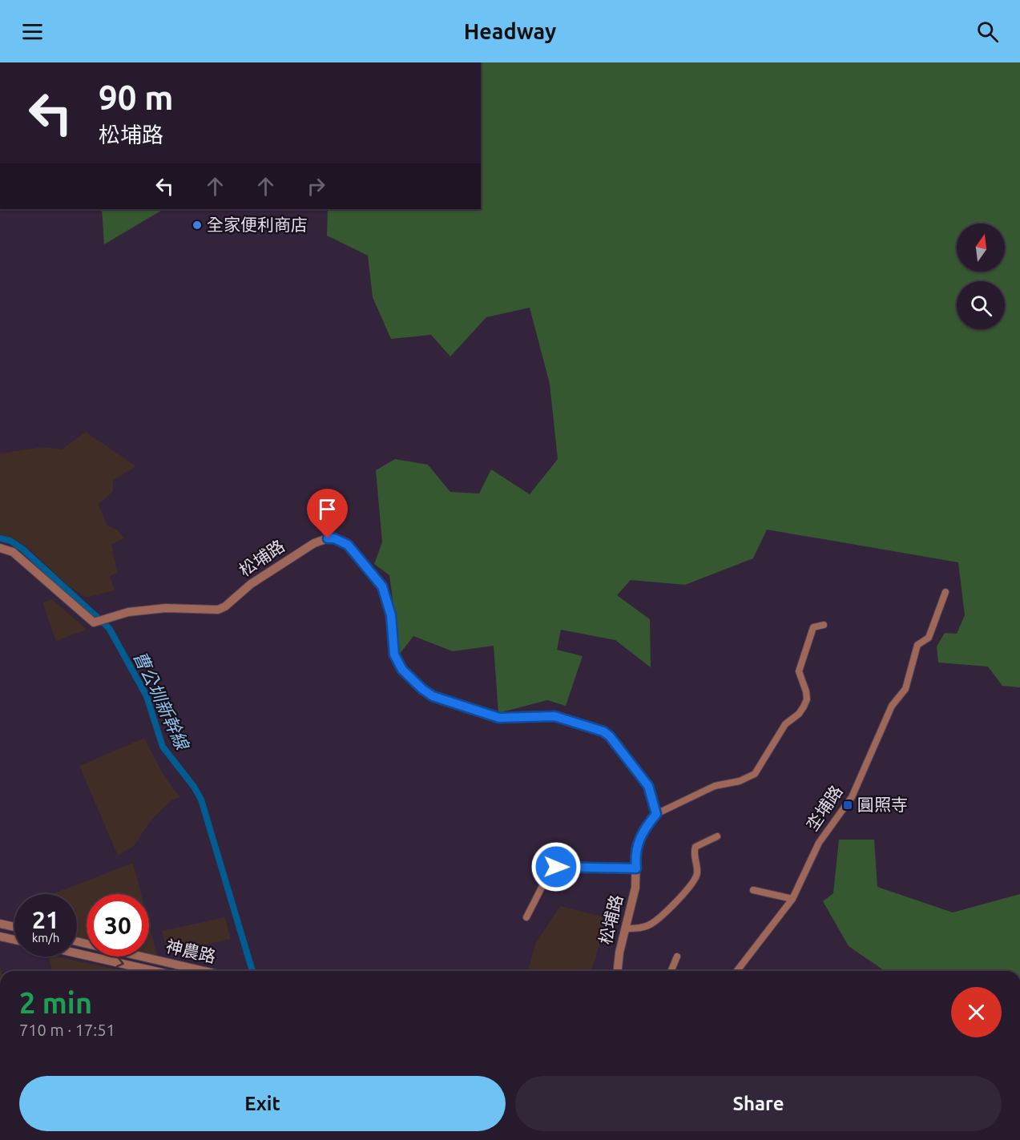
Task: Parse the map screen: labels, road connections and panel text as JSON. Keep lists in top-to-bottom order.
{
  "streets": {
    "street": ["松埔路", "坔埔路", "神農路"]
  },
  "water": ["曹公圳新幹線"],
  "places": {
    "other": ["全家便利商店"],
    "transit": ["圓照寺"]
  },
  "north": "top",
  "page": {
    "header": "Headway",
    "turn": ["90 m", "松埔路"],
    "speed": "21 km/h",
    "limit": "30",
    "heading": ["2 min", "710 m · 17:51"],
    "buttons": ["Exit", "Share"]
  }
}
